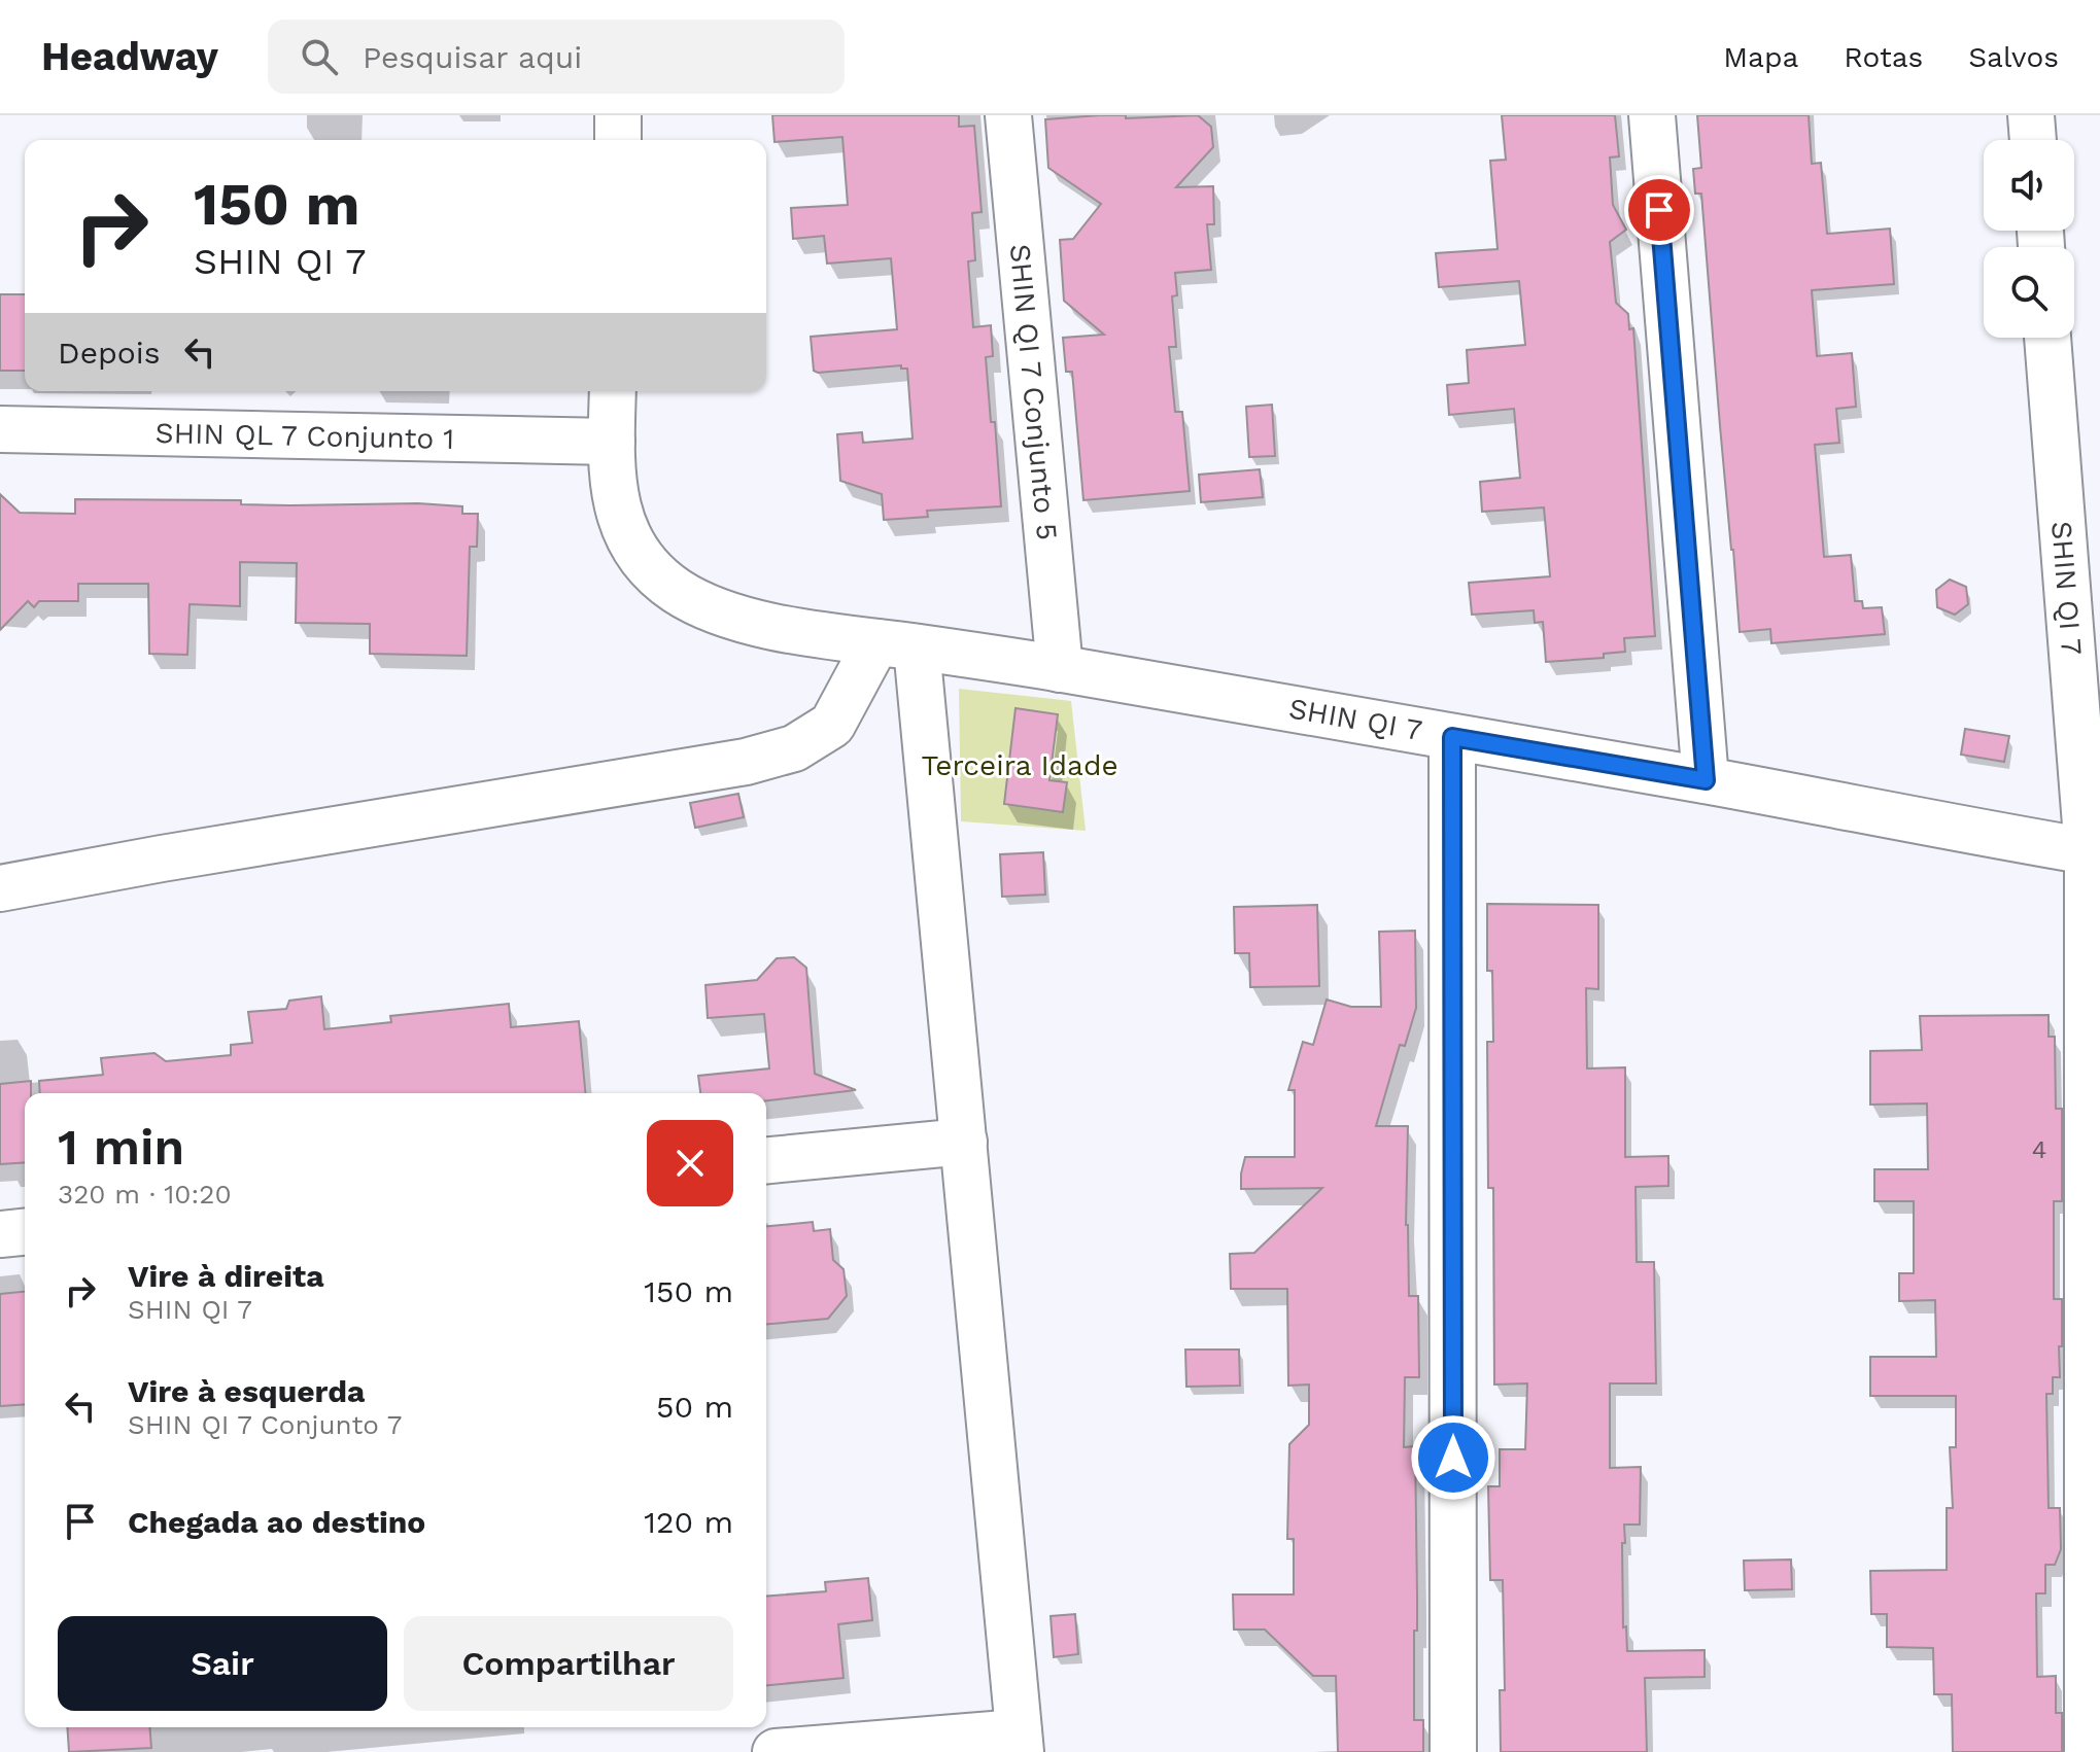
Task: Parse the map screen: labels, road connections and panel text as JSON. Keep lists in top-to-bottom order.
{
  "streets": {
    "street": ["SHIN QI 7 Conjunto 5", "SHIN QL 7 Conjunto 1", "SHIN QI 7"]
  },
  "crossings": [
    ["SHIN QI 7 Conjunto 5", "SHIN QI 7"],
    ["SHIN QL 7 Conjunto 1", "SHIN QI 7"]
  ],
  "parks": ["Terceira Idade"],
  "house_numbers": ["4"],
  "page": {
    "header": "Headway",
    "search": "Pesquisar aqui",
    "nav": ["Mapa", "Rotas", "Salvos"],
    "turn": ["150 m", "SHIN QI 7"],
    "then": "Depois",
    "heading": ["1 min", "320 m · 10:20"],
    "list": [
      {
        "name": "Vire à direita",
        "note": "SHIN QI 7",
        "value": "150 m"
      },
      {
        "name": "Vire à esquerda",
        "note": "SHIN QI 7 Conjunto 7",
        "value": "50 m"
      },
      {
        "name": "Chegada ao destino",
        "value": "120 m"
      }
    ],
    "buttons": ["Sair", "Compartilhar"]
  }
}
